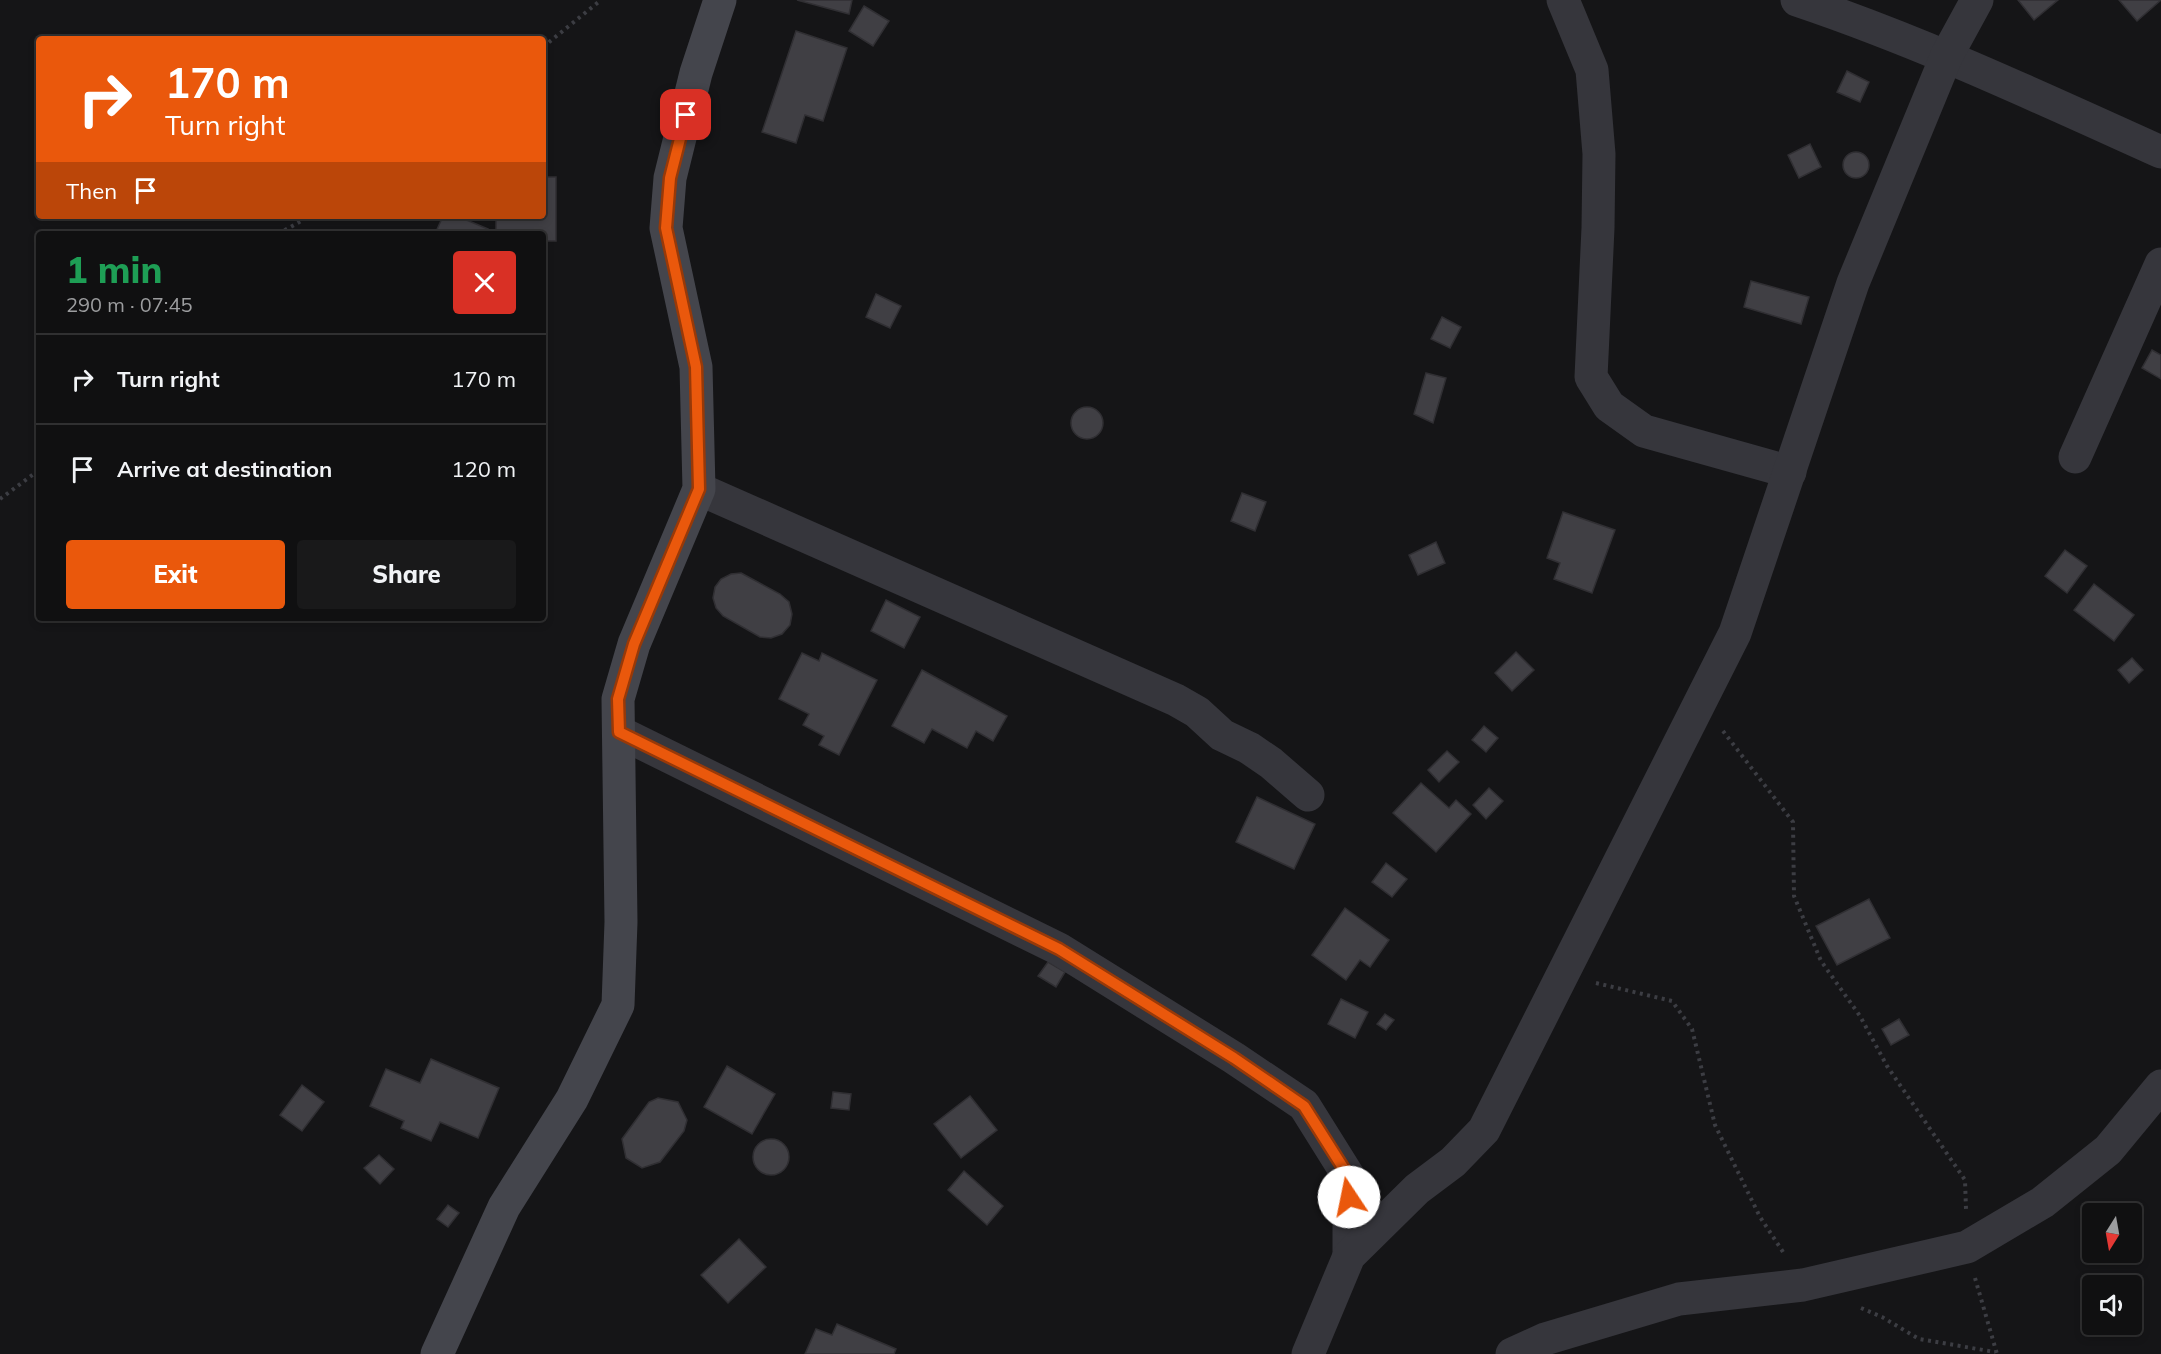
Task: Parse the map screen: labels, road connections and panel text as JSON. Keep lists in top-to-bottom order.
{
  "north": "bottom",
  "page": {
    "turn": ["170 m", "Turn right"],
    "then": "Then",
    "heading": ["1 min", "290 m · 07:45"],
    "list": [
      {
        "name": "Turn right",
        "value": "170 m"
      },
      {
        "name": "Arrive at destination",
        "value": "120 m"
      }
    ],
    "buttons": ["Exit", "Share"]
  }
}
